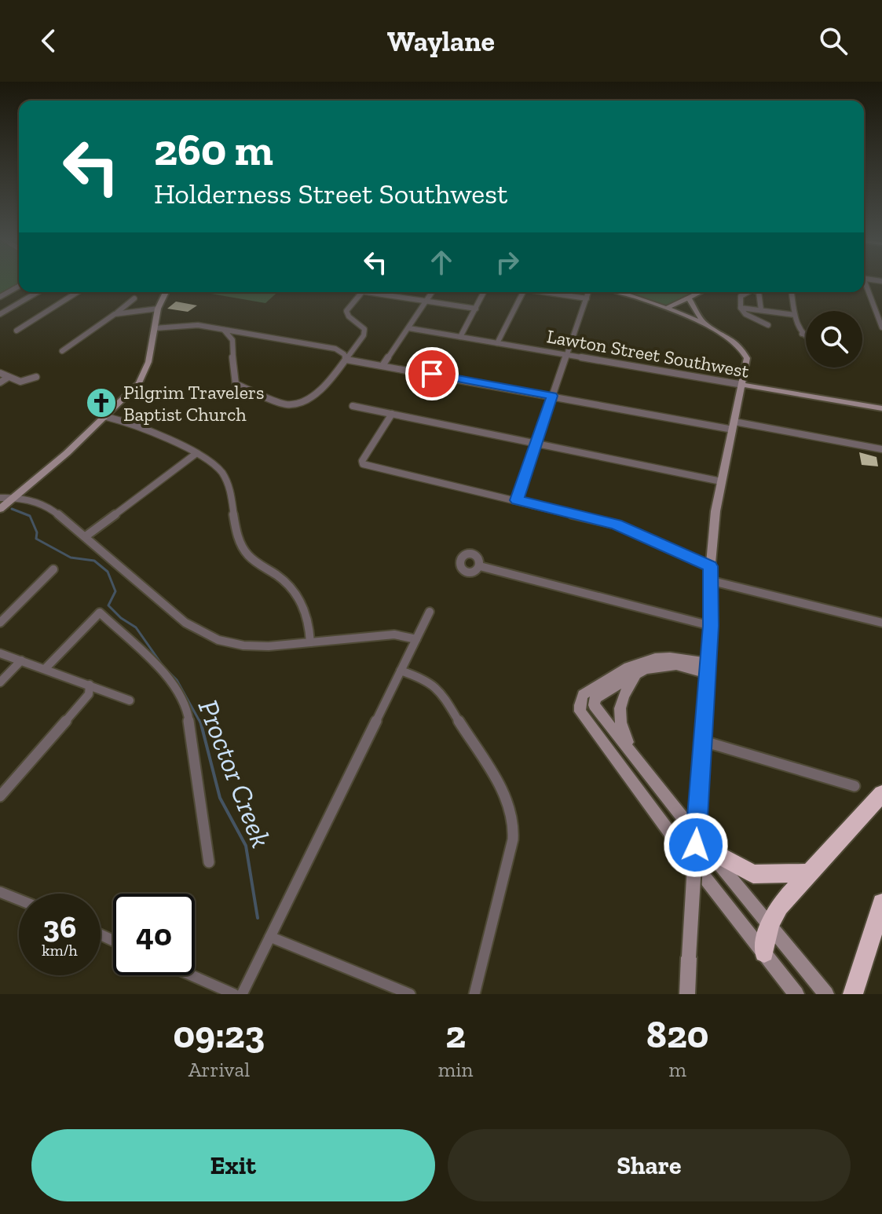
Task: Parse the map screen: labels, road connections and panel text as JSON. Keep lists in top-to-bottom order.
{
  "streets": {
    "street": ["Lawton Street Southwest"]
  },
  "water": ["Proctor Creek"],
  "places": {
    "church": ["Pilgrim Travelers Baptist Church"]
  },
  "page": {
    "header": "Waylane",
    "turn": ["260 m", "Holderness Street Southwest"],
    "speed": "36 km/h",
    "limit": "40",
    "eta": [
      "09:23",
      "Arrival",
      "2",
      "min",
      "820",
      "m"
    ],
    "buttons": ["Exit", "Share"]
  }
}
